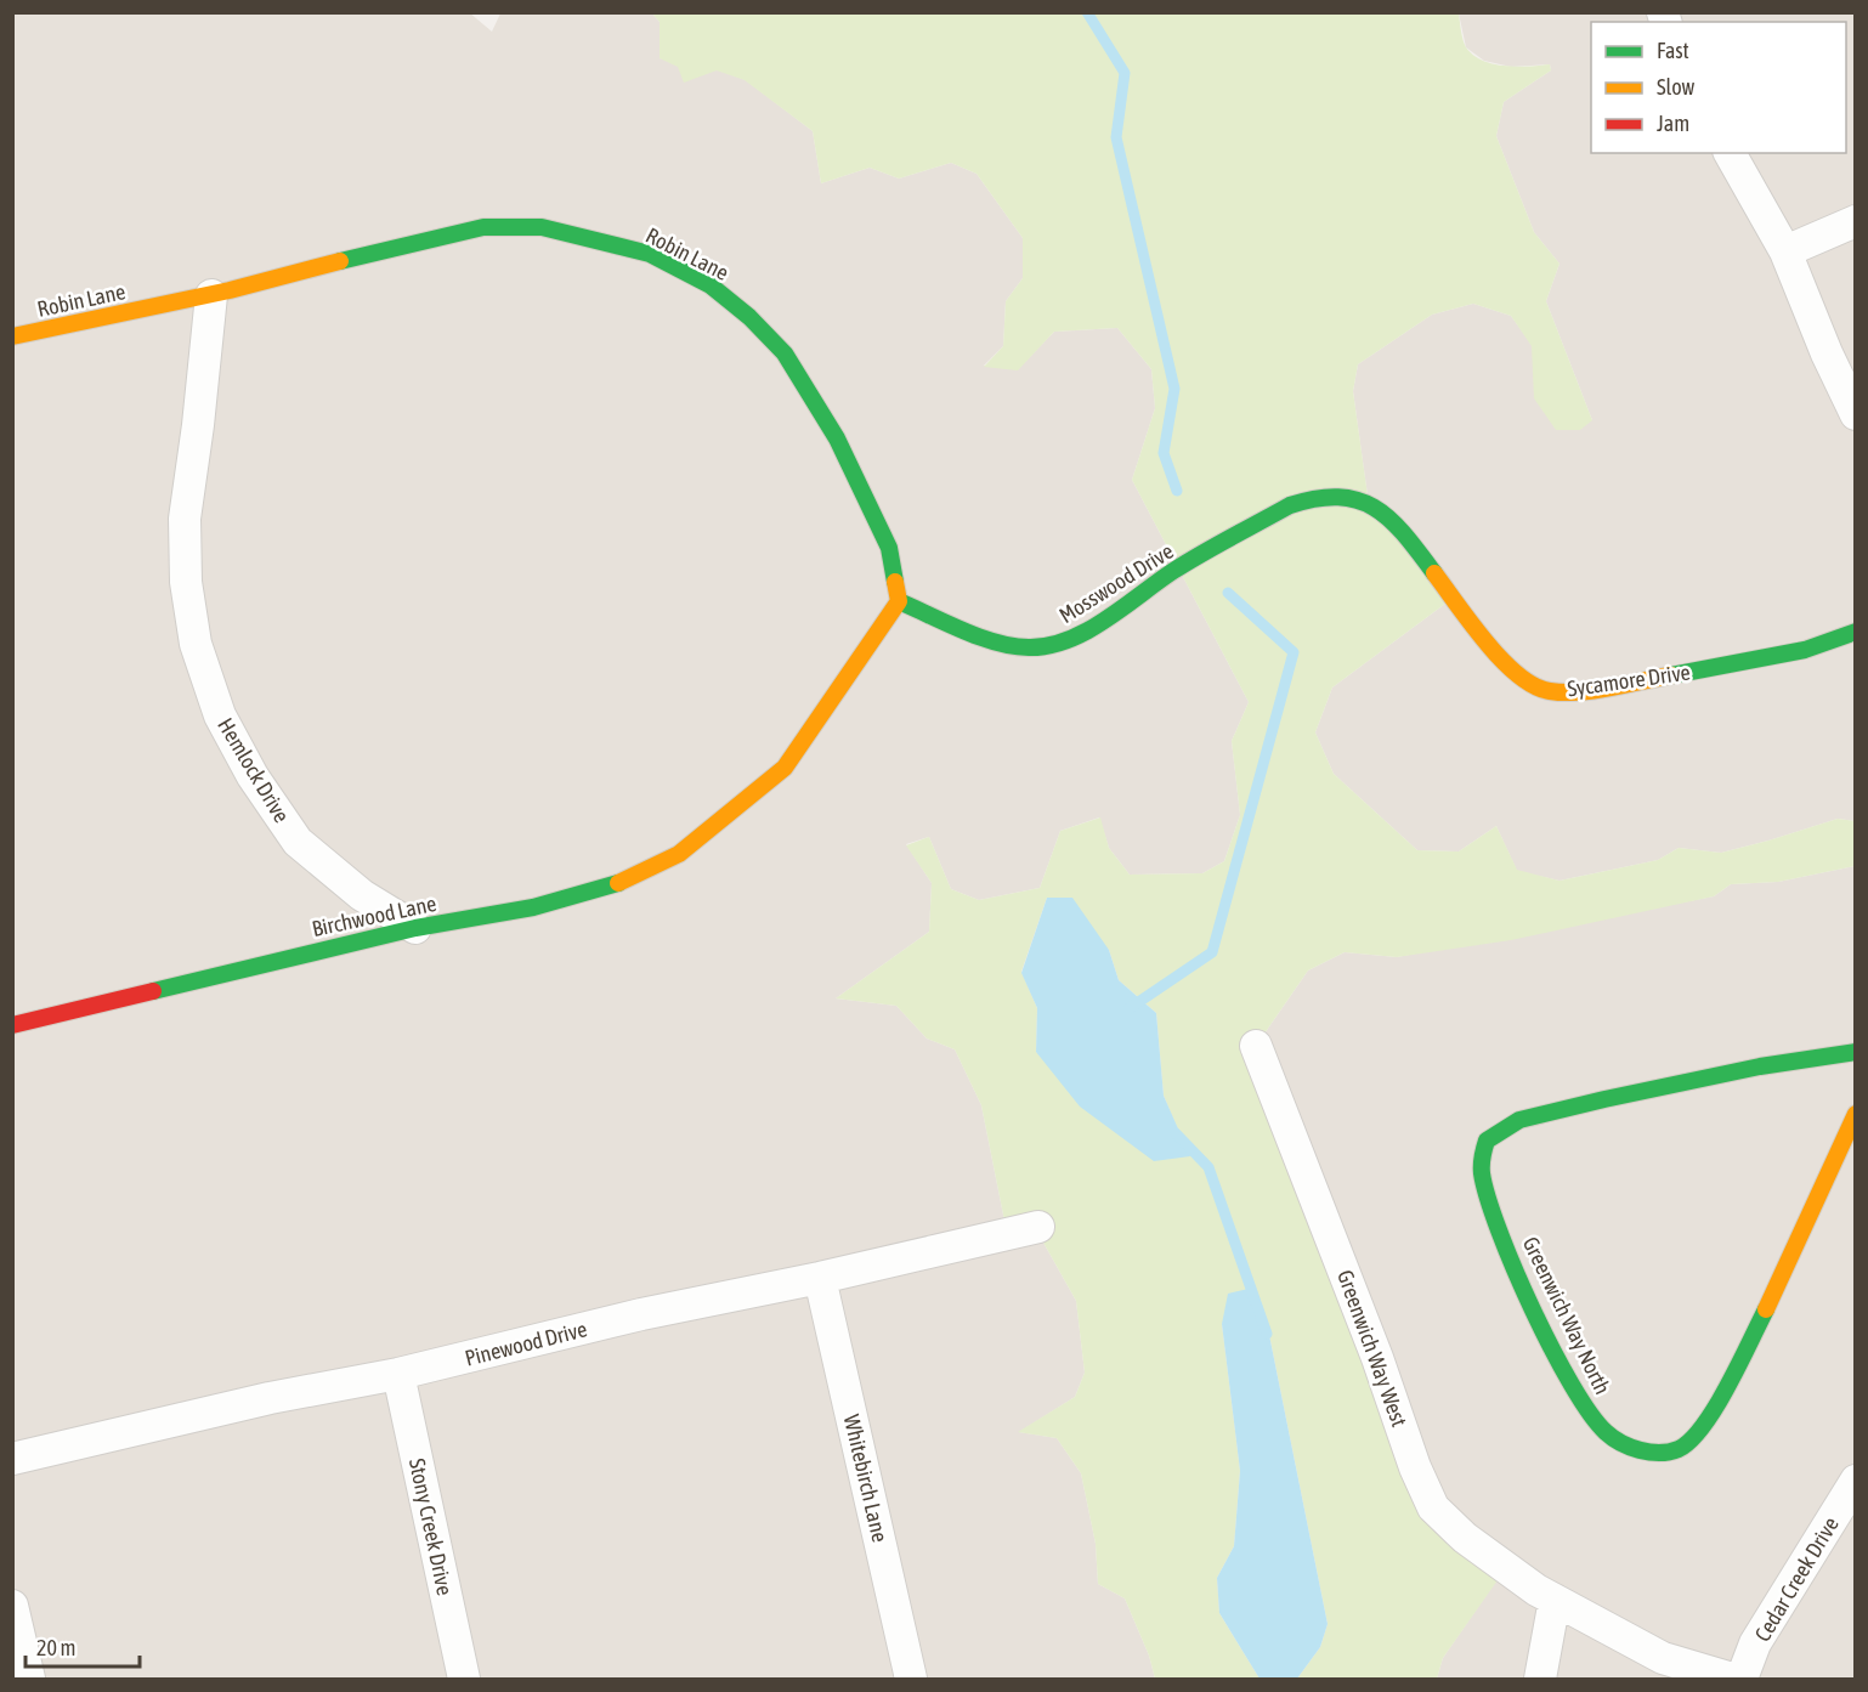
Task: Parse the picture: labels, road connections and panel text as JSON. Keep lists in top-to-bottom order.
{
  "streets": {
    "street": [
      "Robin Lane",
      "Mosswood Drive",
      "Sycamore Drive",
      "Hemlock Drive",
      "Birchwood Lane",
      "Greenwich Way North",
      "Pinewood Drive",
      "Greenwich Way West",
      "Whitebirch Lane",
      "Stony Creek Drive",
      "Cedar Creek Drive"
    ]
  },
  "crossings": [
    ["Robin Lane", "Mosswood Drive"],
    ["Robin Lane", "Hemlock Drive"],
    ["Robin Lane", "Birchwood Lane"],
    ["Mosswood Drive", "Sycamore Drive"],
    ["Mosswood Drive", "Birchwood Lane"],
    ["Hemlock Drive", "Birchwood Lane"],
    ["Pinewood Drive", "Whitebirch Lane"],
    ["Pinewood Drive", "Stony Creek Drive"]
  ],
  "legend": ["Fast", "Slow", "Jam"],
  "scale_bar": "20 m"
}
